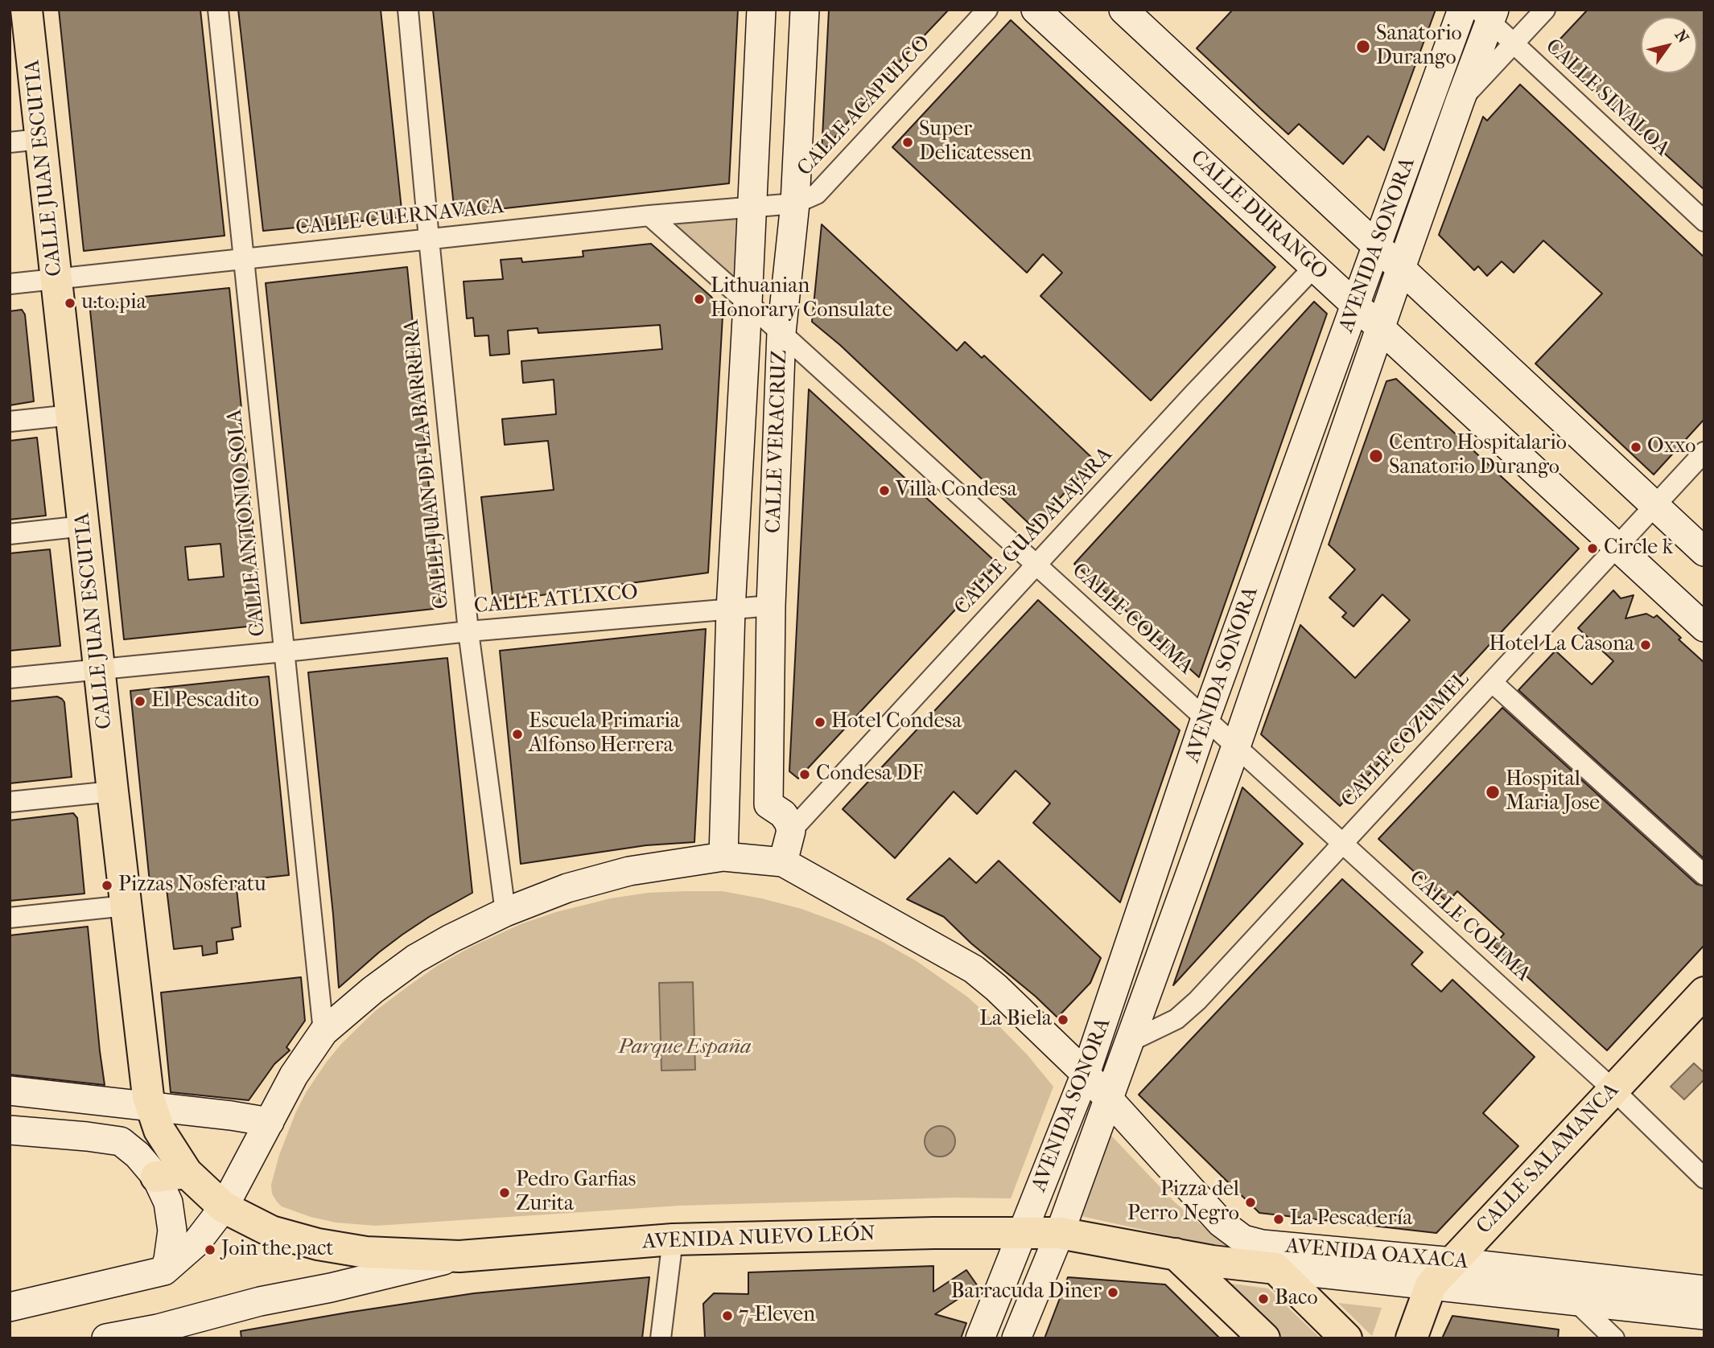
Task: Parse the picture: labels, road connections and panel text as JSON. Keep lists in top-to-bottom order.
{
  "streets": {
    "main road": [
      "CALLE JUAN ESCUTIA",
      "CALLE DURANGO",
      "AVENIDA SONORA",
      "CALLE VERACRUZ",
      "CALLE SALAMANCA",
      "AVENIDA NUEVO LEÓN",
      "AVENIDA OAXACA"
    ],
    "street": [
      "CALLE SINALOA",
      "CALLE ACAPULCO",
      "CALLE CUERNAVACA",
      "CALLE JUAN DE LA BARRERA",
      "CALLE ANTONIO SOLA",
      "CALLE GUADALAJARA",
      "CALLE ATLIXCO",
      "CALLE COLIMA",
      "CALLE COZUMEL"
    ]
  },
  "crossings": [
    ["CALLE SINALOA", "AVENIDA SONORA"],
    ["CALLE ACAPULCO", "CALLE CUERNAVACA"],
    ["CALLE ACAPULCO", "CALLE VERACRUZ"],
    ["CALLE JUAN ESCUTIA", "CALLE CUERNAVACA"],
    ["CALLE JUAN ESCUTIA", "CALLE ATLIXCO"],
    ["CALLE JUAN ESCUTIA", "AVENIDA NUEVO LEÓN"],
    ["CALLE DURANGO", "AVENIDA SONORA"],
    ["CALLE DURANGO", "CALLE GUADALAJARA"],
    ["CALLE DURANGO", "CALLE COZUMEL"],
    ["CALLE CUERNAVACA", "CALLE VERACRUZ"],
    ["CALLE CUERNAVACA", "CALLE JUAN DE LA BARRERA"],
    ["CALLE CUERNAVACA", "CALLE ANTONIO SOLA"],
    ["CALLE CUERNAVACA", "CALLE COLIMA"],
    ["AVENIDA SONORA", "CALLE COLIMA"],
    ["AVENIDA SONORA", "CALLE COZUMEL"],
    ["AVENIDA SONORA", "AVENIDA NUEVO LEÓN"],
    ["AVENIDA SONORA", "AVENIDA OAXACA"],
    ["CALLE VERACRUZ", "CALLE GUADALAJARA"],
    ["CALLE VERACRUZ", "CALLE ATLIXCO"],
    ["CALLE VERACRUZ", "CALLE COLIMA"],
    ["CALLE VERACRUZ", "AVENIDA OAXACA"],
    ["CALLE JUAN DE LA BARRERA", "CALLE ATLIXCO"],
    ["CALLE ANTONIO SOLA", "CALLE ATLIXCO"],
    ["CALLE GUADALAJARA", "CALLE COLIMA"],
    ["CALLE GUADALAJARA", "AVENIDA OAXACA"],
    ["CALLE COLIMA", "CALLE COZUMEL"],
    ["CALLE COLIMA", "CALLE SALAMANCA"],
    ["CALLE SALAMANCA", "AVENIDA OAXACA"],
    ["AVENIDA NUEVO LEÓN", "AVENIDA OAXACA"]
  ],
  "parks": ["Parque España"],
  "places": [
    "Sanatorio Durango",
    "Super Delicatessen",
    "Lithuanian Honorary Consulate",
    "u.to.pia",
    "Oxxo",
    "Centro Hospitalario Sanatorio Durango",
    "Villa Condesa",
    "Circle k",
    "Hotel La Casona",
    "El Pescadito",
    "Hotel Condesa",
    "Escuela Primaria Alfonso Herrera",
    "Condesa DF",
    "Hospital Maria Jose",
    "Pizzas Nosferatu",
    "La Biela",
    "Pedro Garfias Zurita",
    "Pizza del Perro Negro",
    "La Pescadería",
    "Join the pact",
    "Barracuda Diner",
    "Baco",
    "7-Eleven"
  ],
  "north": "top right"
}
